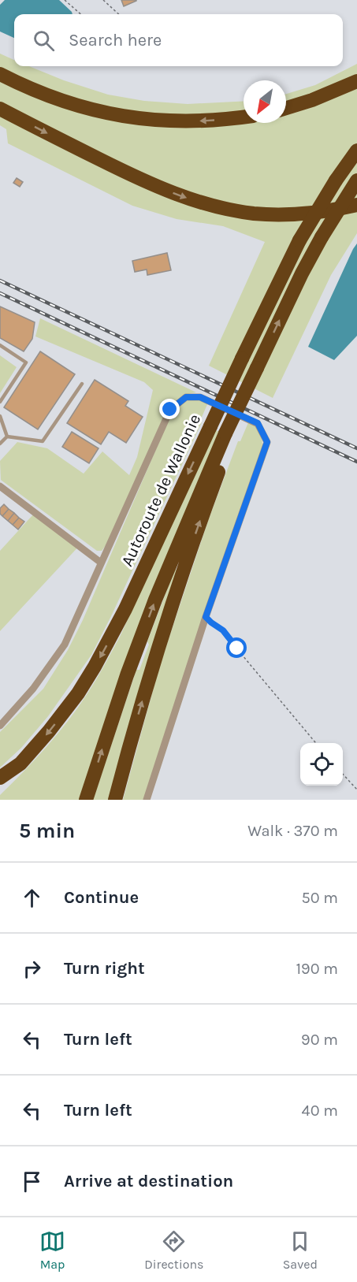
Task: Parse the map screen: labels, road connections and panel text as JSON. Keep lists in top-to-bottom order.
{
  "streets": {
    "highway": ["Autoroute de Wallonie"]
  },
  "north": "bottom left",
  "page": {
    "search": "Search here",
    "heading": ["5 min", "Walk · 370 m"],
    "list": [
      ["Continue", "50 m"],
      ["Turn right", "190 m"],
      ["Turn left", "90 m"],
      ["Turn left", "40 m"],
      "Arrive at destination"
    ],
    "nav": ["Map", "Directions", "Saved"]
  }
}
